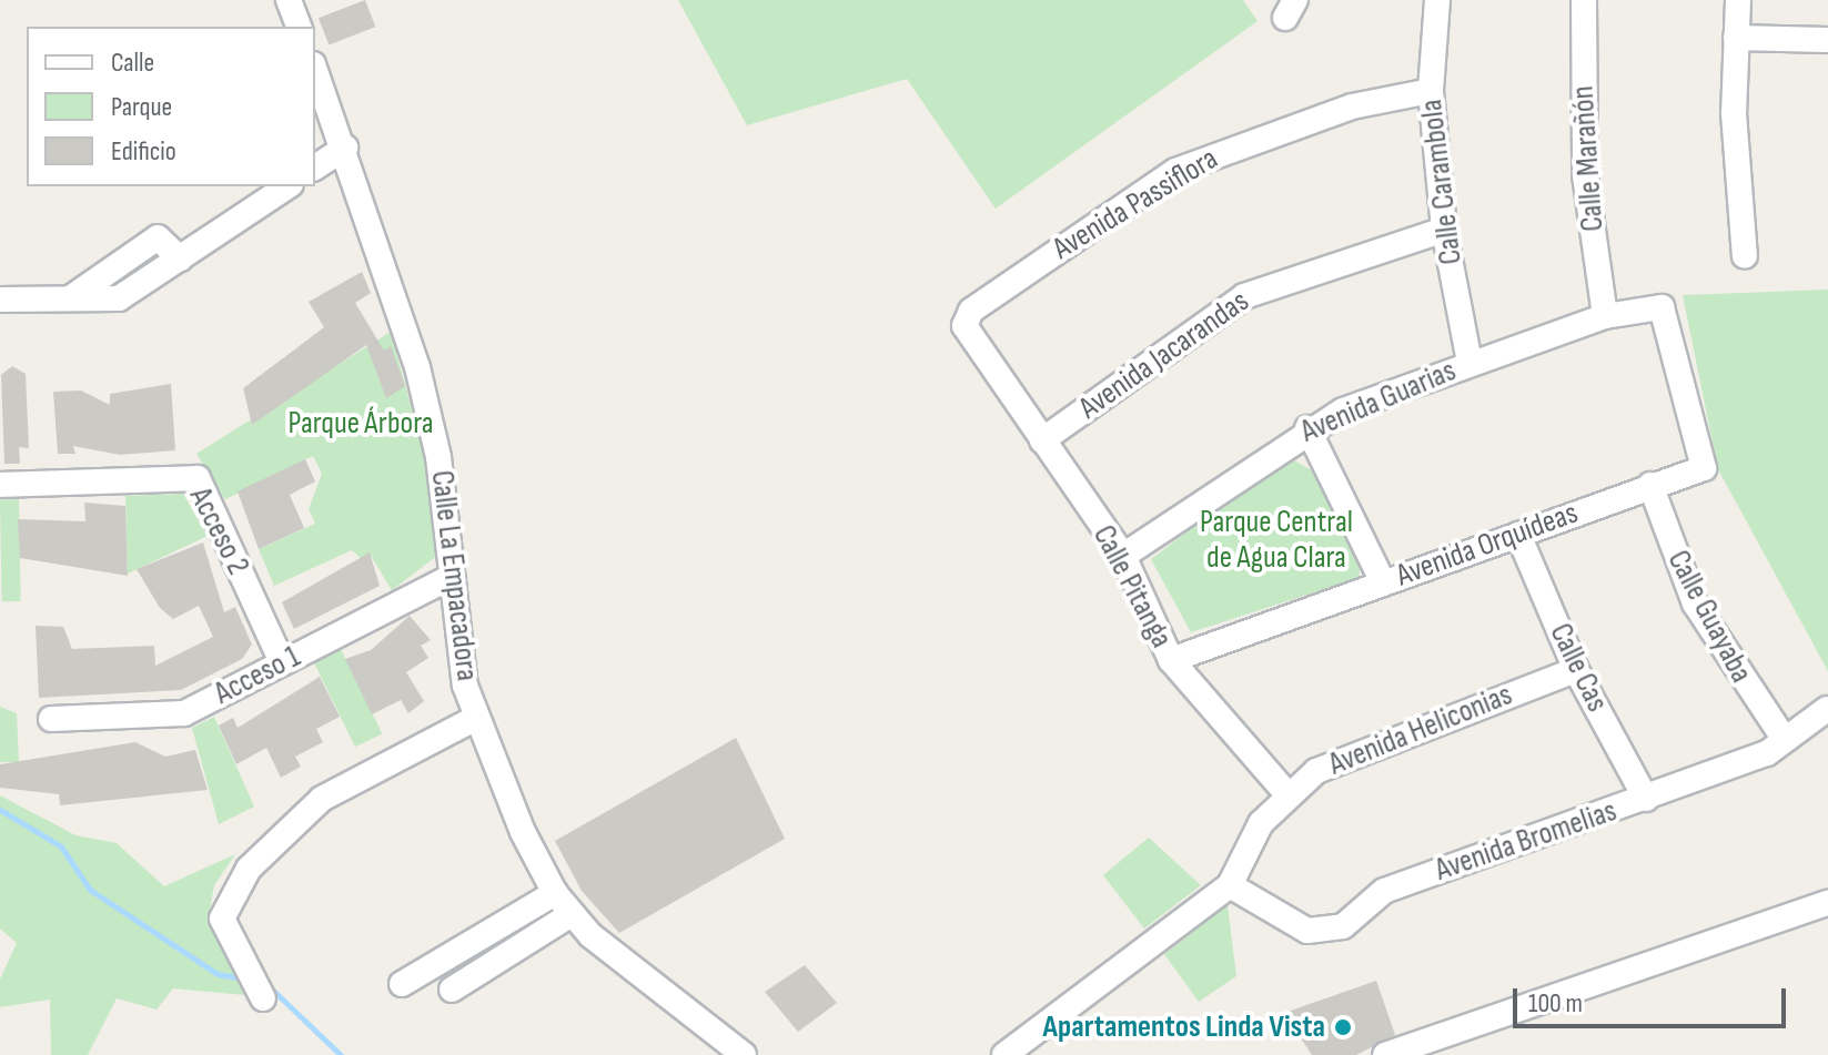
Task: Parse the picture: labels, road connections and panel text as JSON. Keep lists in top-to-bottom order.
{
  "streets": {
    "street": [
      "Calle Marañón",
      "Calle Carambola",
      "Avenida Passiflora",
      "Avenida Jacarandas",
      "Avenida Guarias",
      "Acceso 2",
      "Avenida Orquídeas",
      "Calle La Empacadora",
      "Calle Pitanga",
      "Calle Guayaba",
      "Calle Cas",
      "Acceso 1",
      "Avenida Heliconias",
      "Avenida Bromelias"
    ]
  },
  "crossings": [
    ["Calle Marañón", "Avenida Guarias"],
    ["Calle Carambola", "Avenida Passiflora"],
    ["Calle Carambola", "Avenida Jacarandas"],
    ["Calle Carambola", "Avenida Guarias"],
    ["Avenida Passiflora", "Calle Pitanga"],
    ["Avenida Jacarandas", "Calle Pitanga"],
    ["Avenida Guarias", "Avenida Orquídeas"],
    ["Avenida Guarias", "Calle Pitanga"],
    ["Acceso 2", "Acceso 1"],
    ["Avenida Orquídeas", "Calle Pitanga"],
    ["Avenida Orquídeas", "Calle Guayaba"],
    ["Avenida Orquídeas", "Calle Cas"],
    ["Calle La Empacadora", "Acceso 1"],
    ["Calle Pitanga", "Avenida Heliconias"],
    ["Calle Guayaba", "Avenida Bromelias"],
    ["Calle Cas", "Avenida Heliconias"],
    ["Calle Cas", "Avenida Bromelias"],
    ["Avenida Heliconias", "Avenida Bromelias"]
  ],
  "parks": ["Parque Árbora", "Parque Central de Agua Clara"],
  "places": ["Apartamentos Linda Vista"],
  "legend": ["Calle", "Parque", "Edificio"],
  "scale_bar": "100 m"
}
